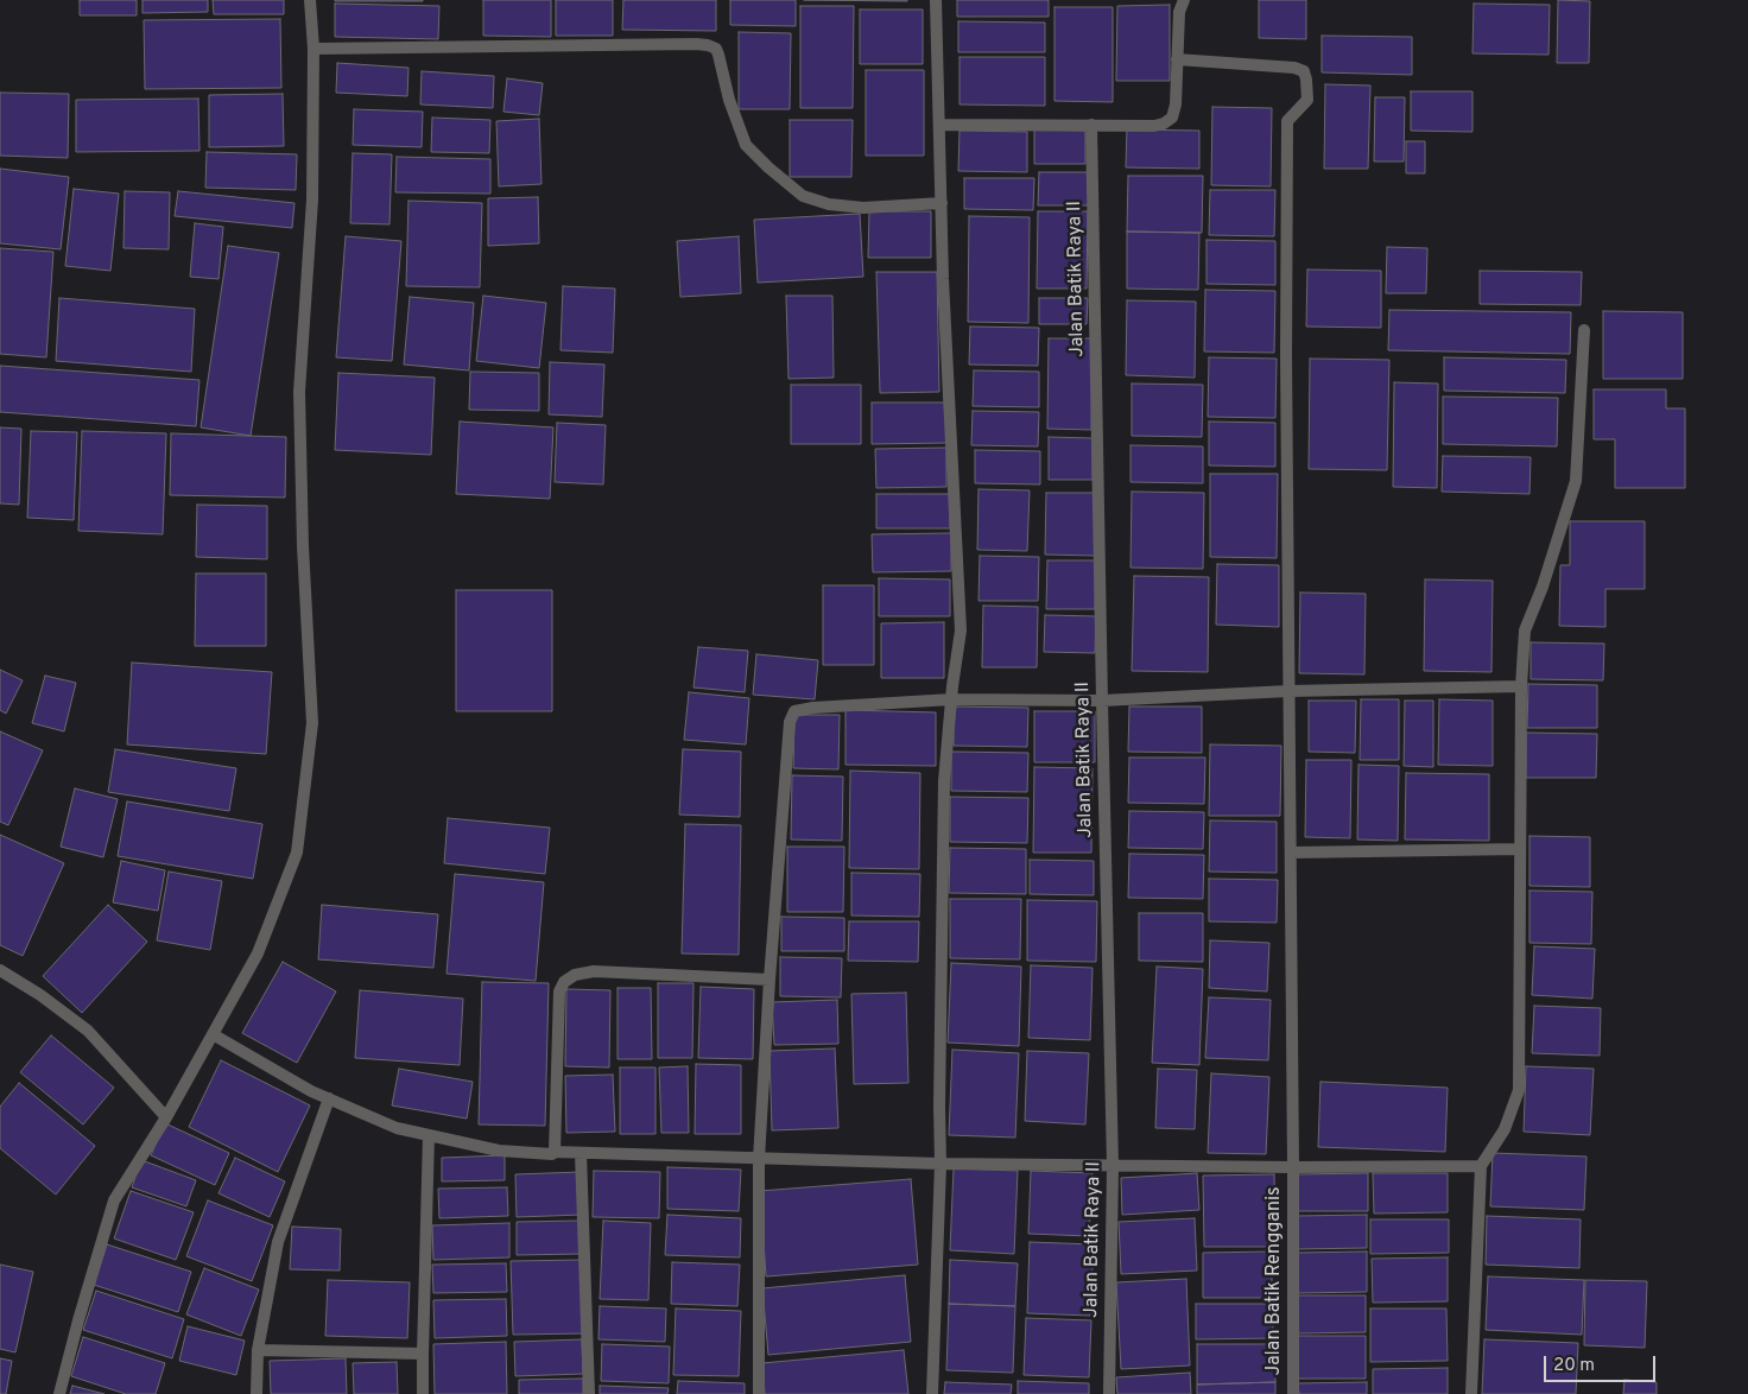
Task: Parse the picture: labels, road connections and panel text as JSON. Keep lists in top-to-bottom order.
{
  "streets": {
    "street": ["Jalan Batik Raya II", "Jalan Batik Rengganis"]
  },
  "scale_bar": "20 m"
}
